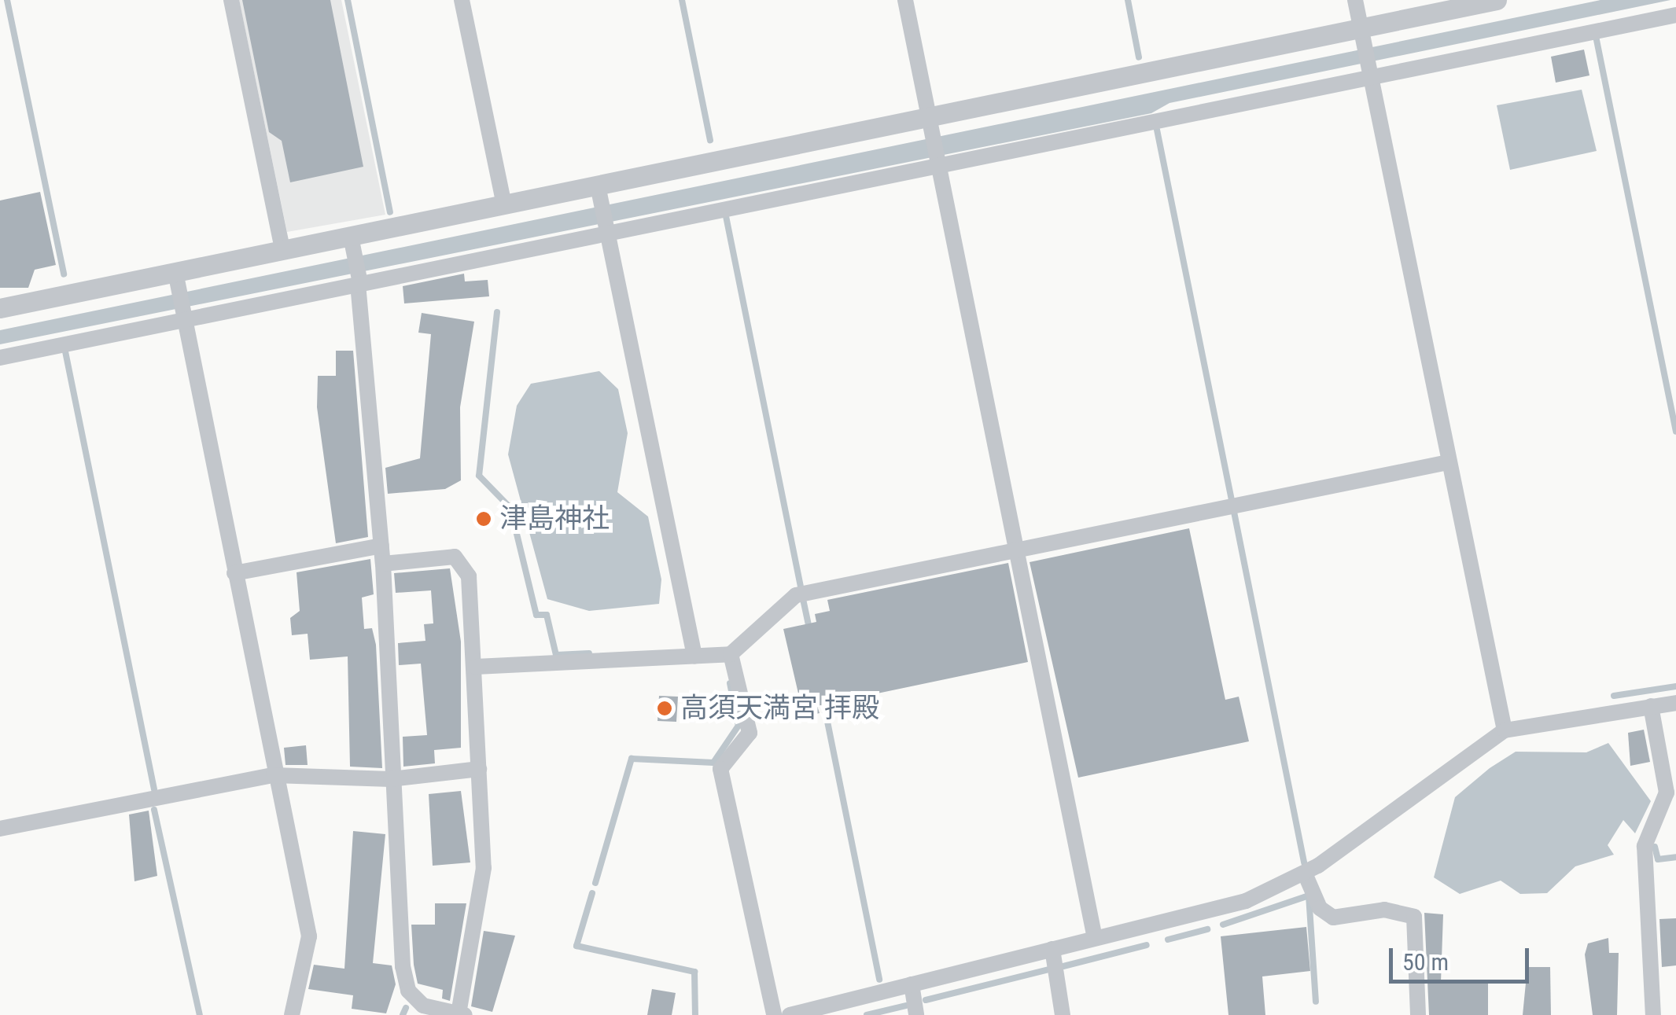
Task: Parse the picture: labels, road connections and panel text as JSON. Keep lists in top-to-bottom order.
{
  "places": ["津島神社", "高須天満宮 拝殿"],
  "scale_bar": "50 m"
}
